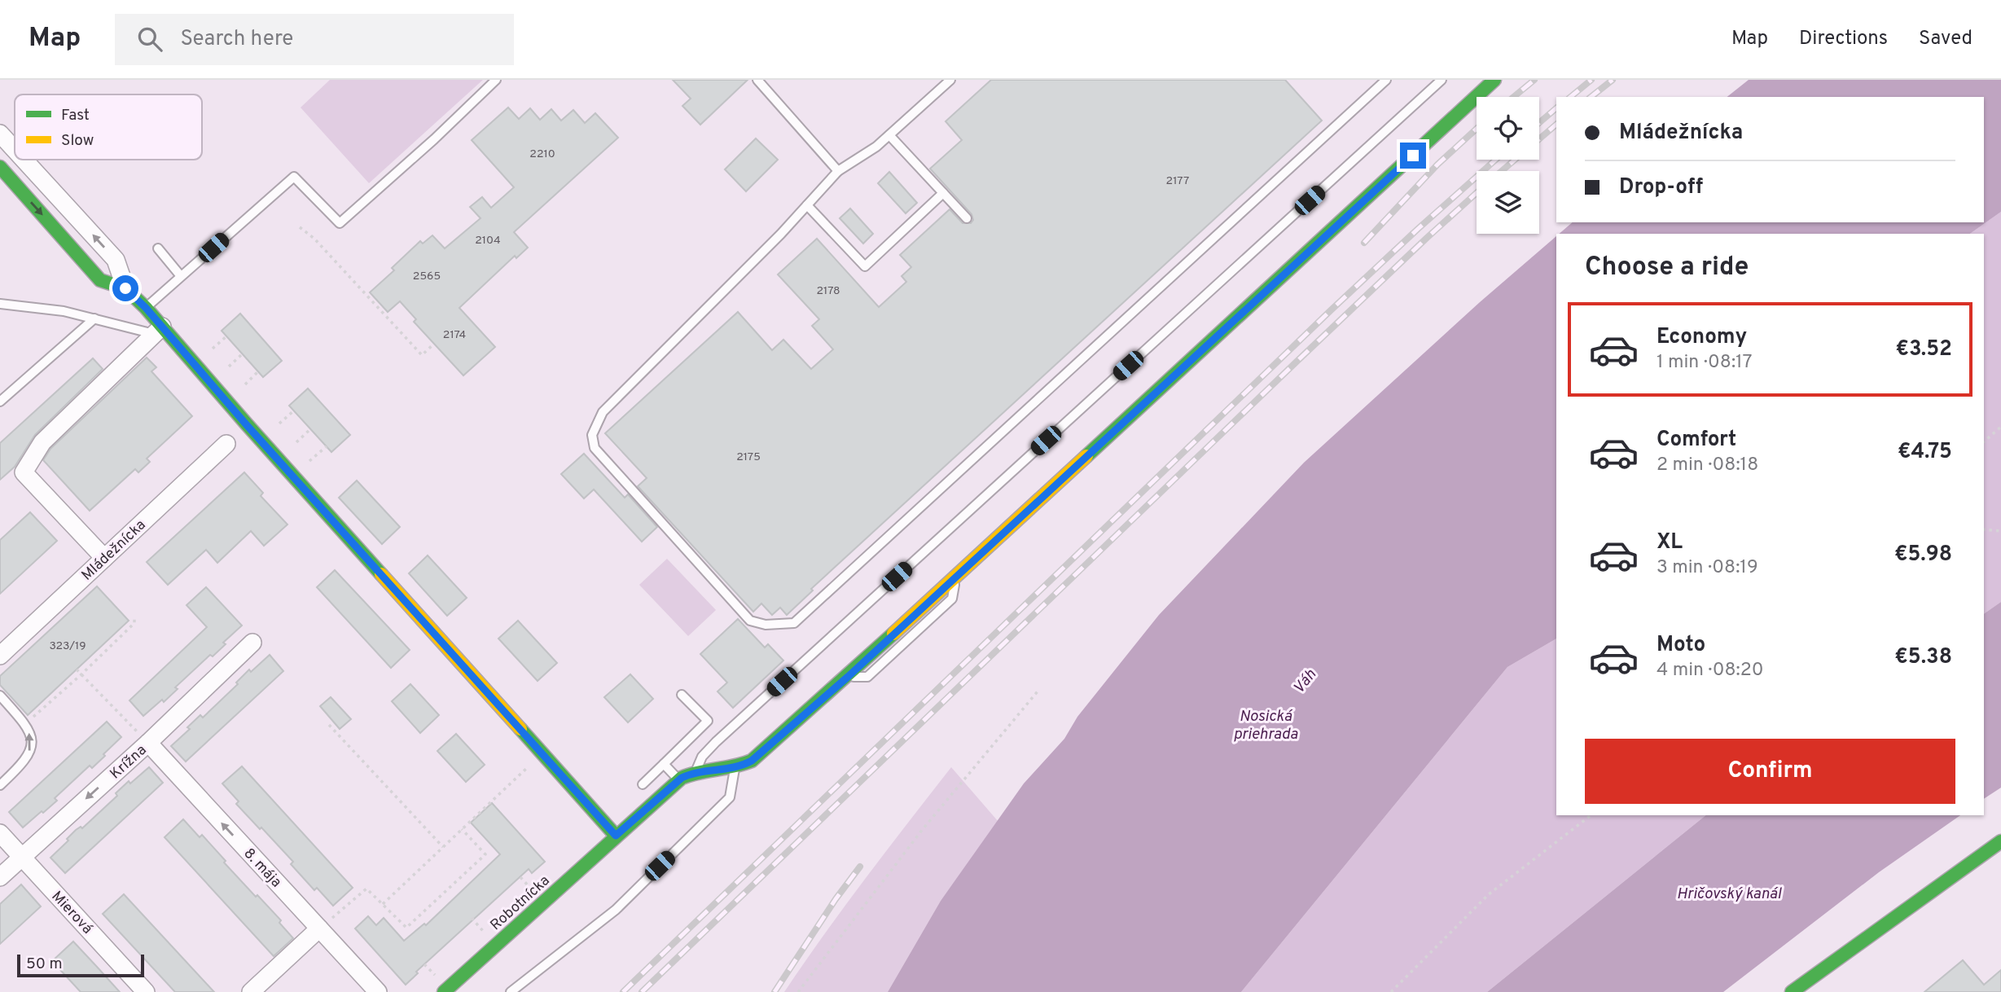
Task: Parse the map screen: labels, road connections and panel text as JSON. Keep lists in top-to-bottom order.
{
  "streets": {
    "street": [
      "Mládežnícka",
      "Krížna",
      "8. mája",
      "Robotnícka",
      "Mierová"
    ]
  },
  "crossings": [
    ["Krížna", "8. mája"],
    ["Krížna", "Mierová"]
  ],
  "one_way": ["Krížna", "8. mája"],
  "water": ["Váh", "Nosická priehrada", "Hričovský kanál"],
  "house_numbers": [
    "2210",
    "2177",
    "2104",
    "2565",
    "2178",
    "2174",
    "2175",
    "323/19"
  ],
  "legend": ["Fast", "Slow"],
  "scale_bar": "50 m",
  "page": {
    "header": "Map",
    "search": "Search here",
    "nav": ["Map", "Directions", "Saved"],
    "banner": ["Mládežnícka", "Drop-off"],
    "heading": "Choose a ride",
    "list": [
      {
        "name": "Economy",
        "note": "1 min · 08:17",
        "value": "€3.52"
      },
      {
        "name": "Comfort",
        "note": "2 min · 08:18",
        "value": "€4.75"
      },
      {
        "name": "XL",
        "note": "3 min · 08:19",
        "value": "€5.98"
      },
      {
        "name": "Moto",
        "note": "4 min · 08:20",
        "value": "€5.38"
      }
    ],
    "buttons": "Confirm",
    "scale": "50 m"
  }
}
